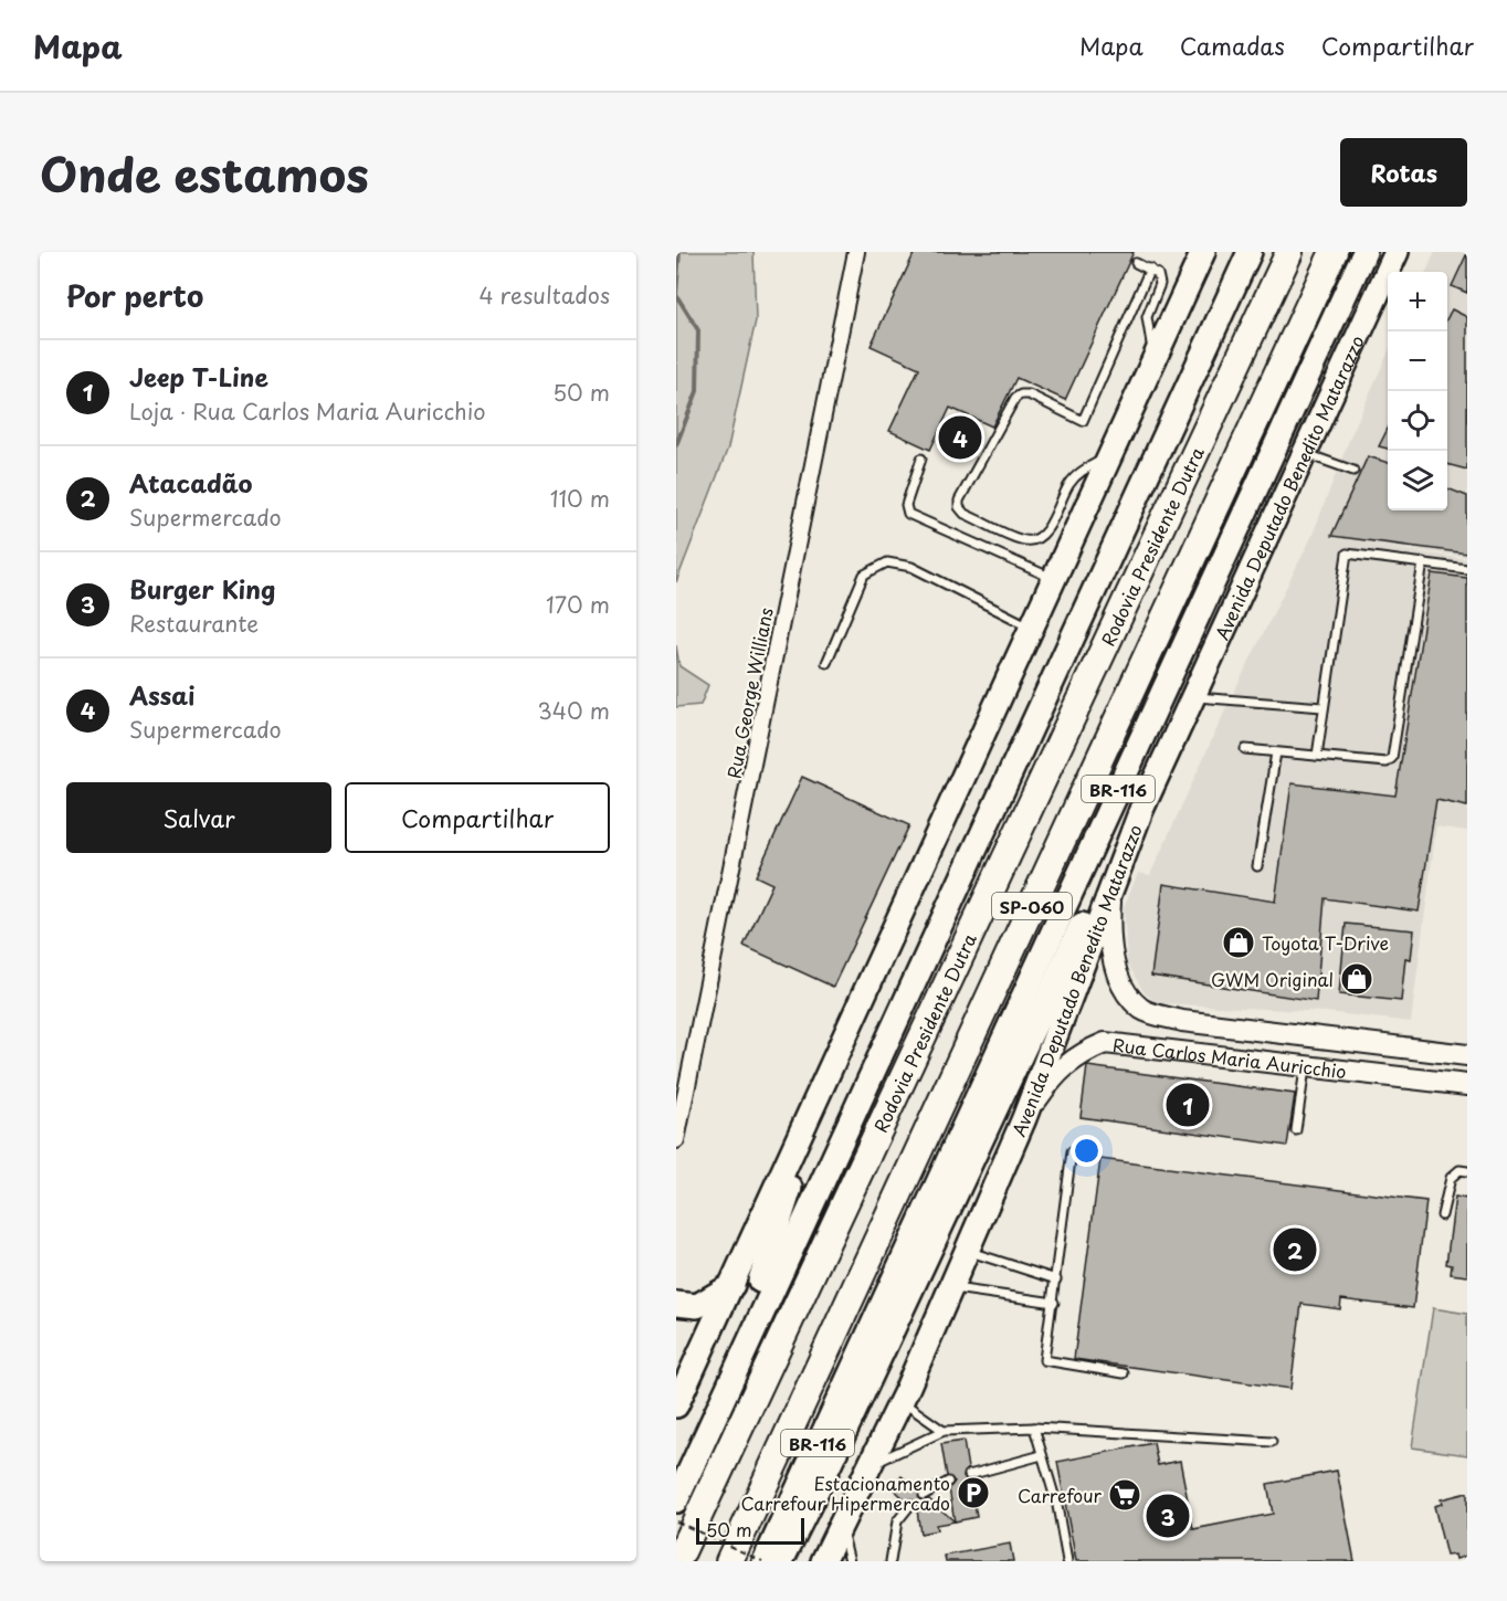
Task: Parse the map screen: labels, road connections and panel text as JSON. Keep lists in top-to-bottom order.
{
  "streets": {
    "highway": ["Rodovia Presidente Dutra", "SP-060"],
    "main road": ["Avenida Deputado Benedito Matarazzo", "BR-116", "Rua Carlos Maria Auricchio"],
    "street": ["Rua George Willians"]
  },
  "crossings": [
    ["Avenida Deputado Benedito Matarazzo", "Rua Carlos Maria Auricchio"]
  ],
  "places": {
    "shop": ["Toyota T-Drive", "GWM Original"],
    "parking": ["Estacionamento Carrefour Hipermercado"],
    "supermarket": ["Carrefour"]
  },
  "scale_bar": "50 m",
  "page": {
    "header": "Mapa",
    "nav": ["Mapa", "Camadas", "Compartilhar"],
    "title": "Onde estamos",
    "buttons": [
      "Rotas",
      ["Salvar", "Compartilhar"]
    ],
    "heading": ["Por perto", "4 resultados"],
    "map_buttons": ["+", "−"],
    "list": [
      {
        "mark": "1",
        "name": "Jeep T-Line",
        "note": "Loja · Rua Carlos Maria Auricchio",
        "value": "50 m"
      },
      {
        "mark": "2",
        "name": "Atacadão",
        "note": "Supermercado",
        "value": "110 m"
      },
      {
        "mark": "3",
        "name": "Burger King",
        "note": "Restaurante",
        "value": "170 m"
      },
      {
        "mark": "4",
        "name": "Assai",
        "note": "Supermercado",
        "value": "340 m"
      }
    ],
    "pins": [
      "4",
      "1",
      "2",
      "3"
    ],
    "scale": "50 m"
  }
}
